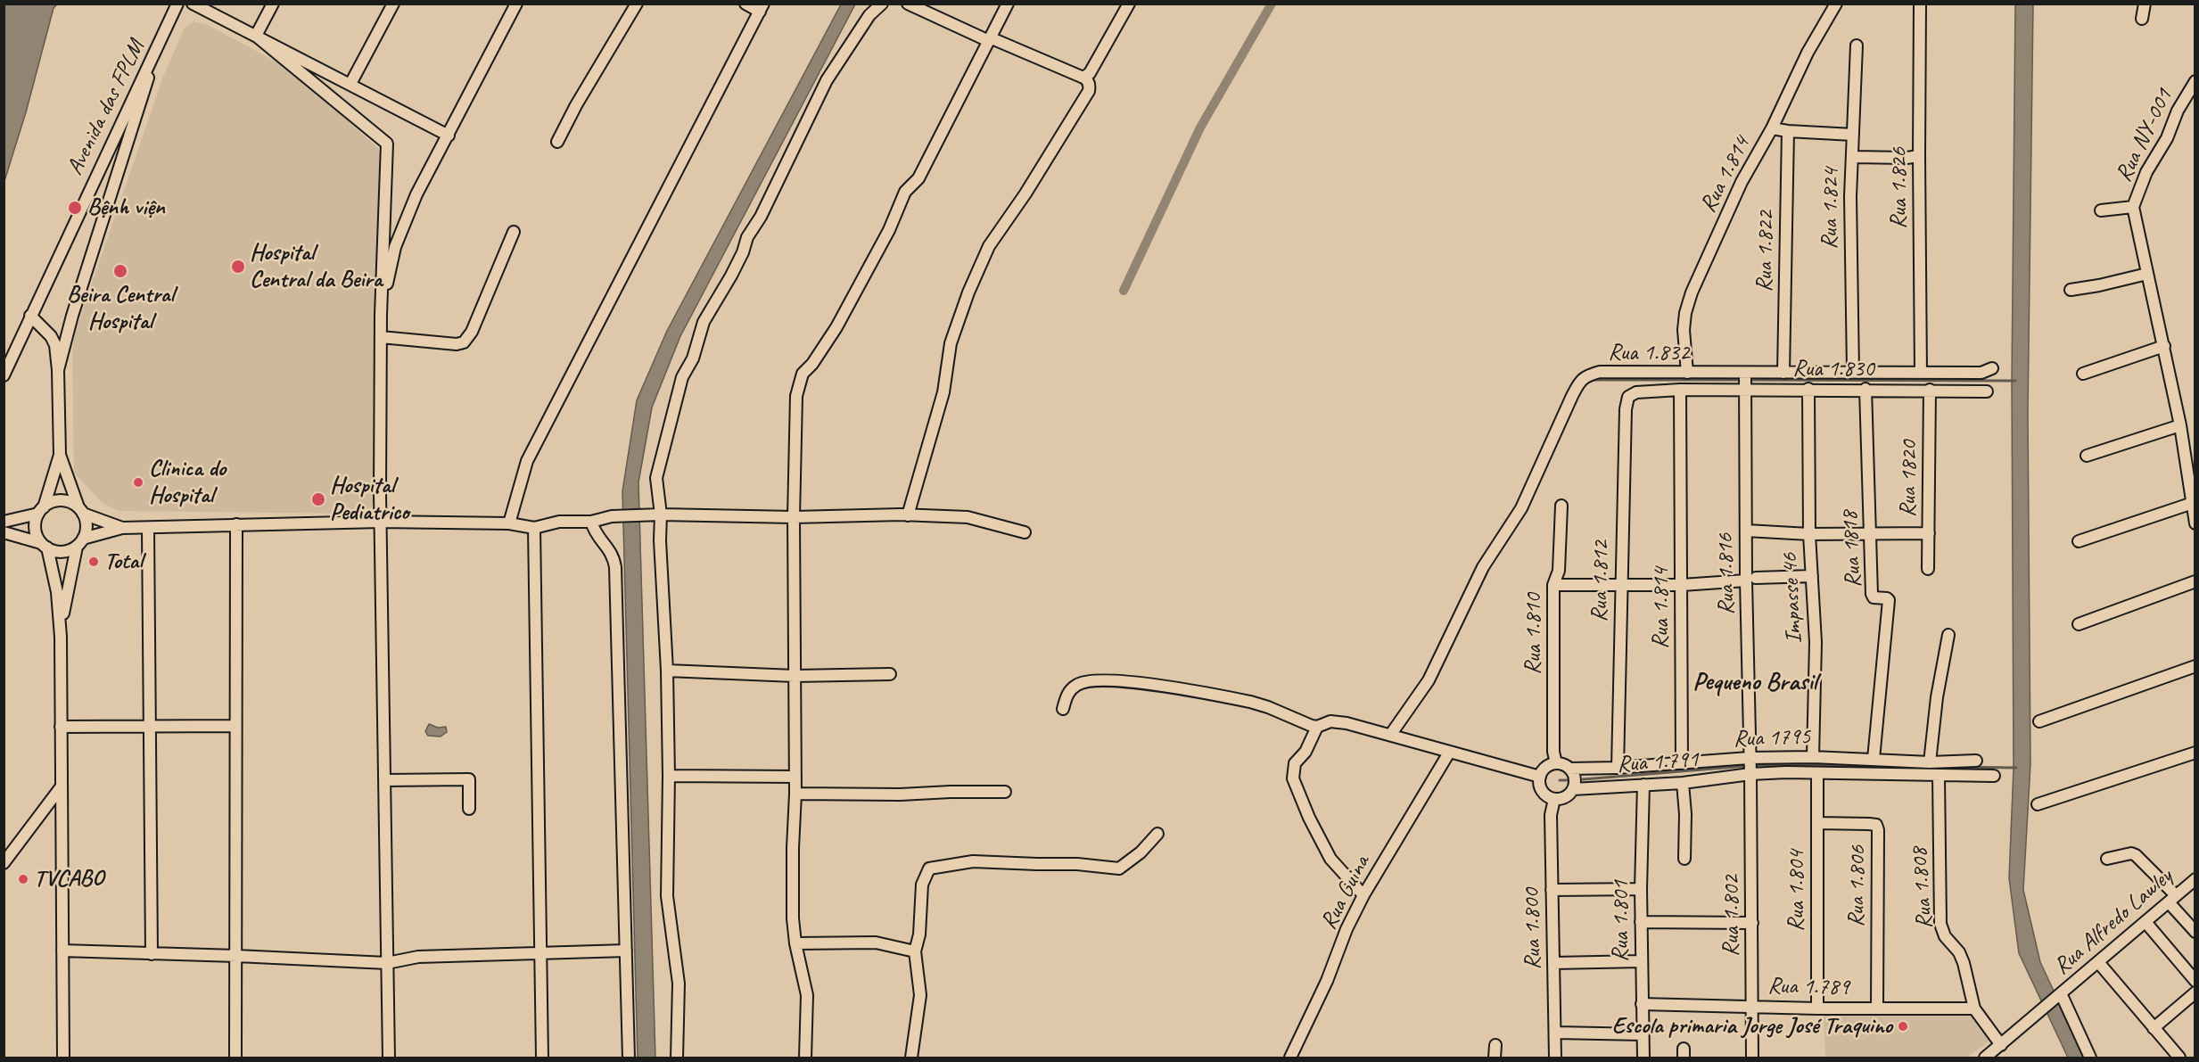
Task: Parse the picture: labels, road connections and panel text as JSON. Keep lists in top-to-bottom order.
{
  "streets": {
    "street": [
      "Avenida das FPLM",
      "Rua NY-001",
      "Rua 1.814",
      "Rua 1.826",
      "Rua 1.824",
      "Rua 1.822",
      "Rua 1.832",
      "Rua 1.830",
      "Rua 1820",
      "Rua 1818",
      "Rua 1.816",
      "Rua 1.812",
      "Impasse 46",
      "Rua 1.810",
      "Rua 1795",
      "Rua 1.791",
      "Rua 1.806",
      "Rua 1.808",
      "Rua 1.804",
      "Rua Guina",
      "Rua 1.802",
      "Rua 1.801",
      "Rua Alfredo Lawley",
      "Rua 1.800",
      "Rua 1.789"
    ]
  },
  "crossings": [
    ["Rua 1.814", "Rua 1.832"],
    ["Rua 1.814", "Rua 1.830"],
    ["Rua 1.814", "Rua 1795"],
    ["Rua 1.826", "Rua 1.832"],
    ["Rua 1.824", "Rua 1.832"],
    ["Rua 1.822", "Rua 1.832"],
    ["Rua 1.832", "Rua 1.816"],
    ["Rua 1.830", "Rua 1820"],
    ["Rua 1.830", "Rua 1818"],
    ["Rua 1.830", "Rua 1.816"],
    ["Rua 1.830", "Rua 1.812"],
    ["Rua 1.830", "Impasse 46"],
    ["Rua 1818", "Rua 1795"],
    ["Rua 1.816", "Rua 1795"],
    ["Rua 1.816", "Rua 1.791"],
    ["Rua 1.816", "Rua 1.802"],
    ["Rua 1.812", "Rua 1795"],
    ["Impasse 46", "Rua 1795"],
    ["Rua 1.810", "Rua 1795"],
    ["Rua 1.810", "Rua 1.791"],
    ["Rua 1.810", "Rua 1.800"],
    ["Rua 1795", "Rua 1.791"],
    ["Rua 1795", "Rua 1.800"],
    ["Rua 1.791", "Rua 1.808"],
    ["Rua 1.791", "Rua 1.804"],
    ["Rua 1.791", "Rua 1.802"],
    ["Rua 1.791", "Rua 1.801"],
    ["Rua 1.791", "Rua 1.800"],
    ["Rua 1.806", "Rua 1.804"],
    ["Rua 1.806", "Rua 1.789"],
    ["Rua 1.808", "Rua Alfredo Lawley"],
    ["Rua 1.808", "Rua 1.789"],
    ["Rua 1.804", "Rua 1.789"],
    ["Rua 1.802", "Rua 1.789"],
    ["Rua 1.801", "Rua 1.789"]
  ],
  "districts": ["Pequeno Brasil"],
  "places": [
    "Bệnh viện",
    "Hospital Central da Beira",
    "Beira Central Hospital",
    "Clinica do Hospital",
    "Hospital Pediatrico",
    "Total",
    "TVCABO",
    "Escola primaria Jorge José Traquino"
  ]
}
